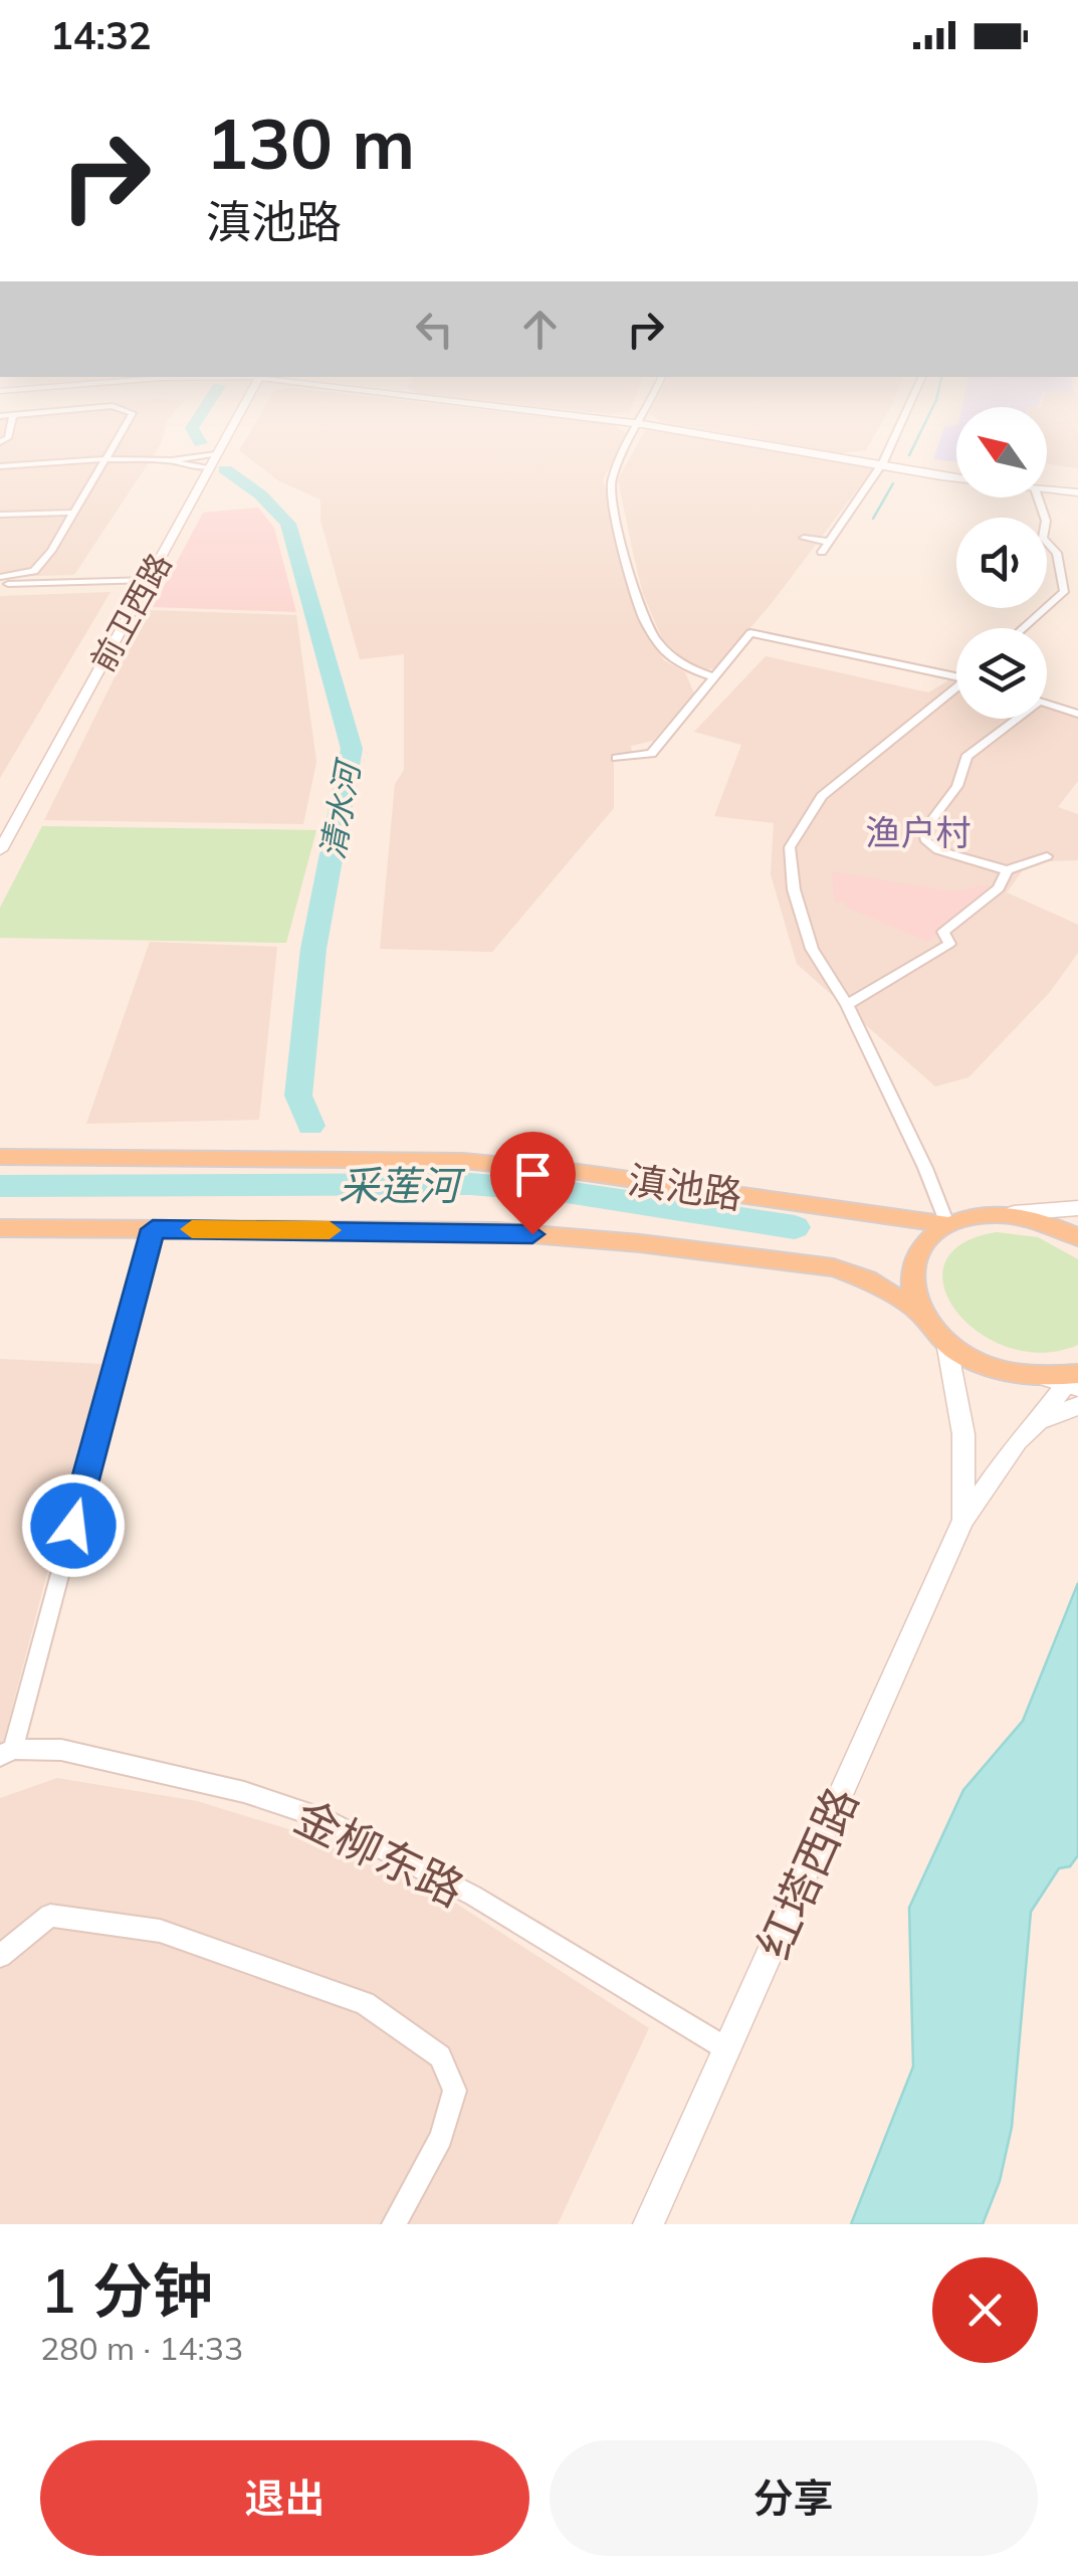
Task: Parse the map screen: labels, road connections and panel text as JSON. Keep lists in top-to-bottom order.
{
  "streets": {
    "main road": ["前卫西路", "滇池路", "红塔西路"],
    "street": ["金柳东路"]
  },
  "crossings": [
    ["金柳东路", "红塔西路"]
  ],
  "districts": ["渔户村"],
  "water": ["清水河", "采莲河"],
  "north": "top left",
  "page": {
    "status": "14:32",
    "turn": ["130 m", "滇池路"],
    "heading": ["1 分钟", "280 m · 14:33"],
    "buttons": ["退出", "分享"]
  }
}
